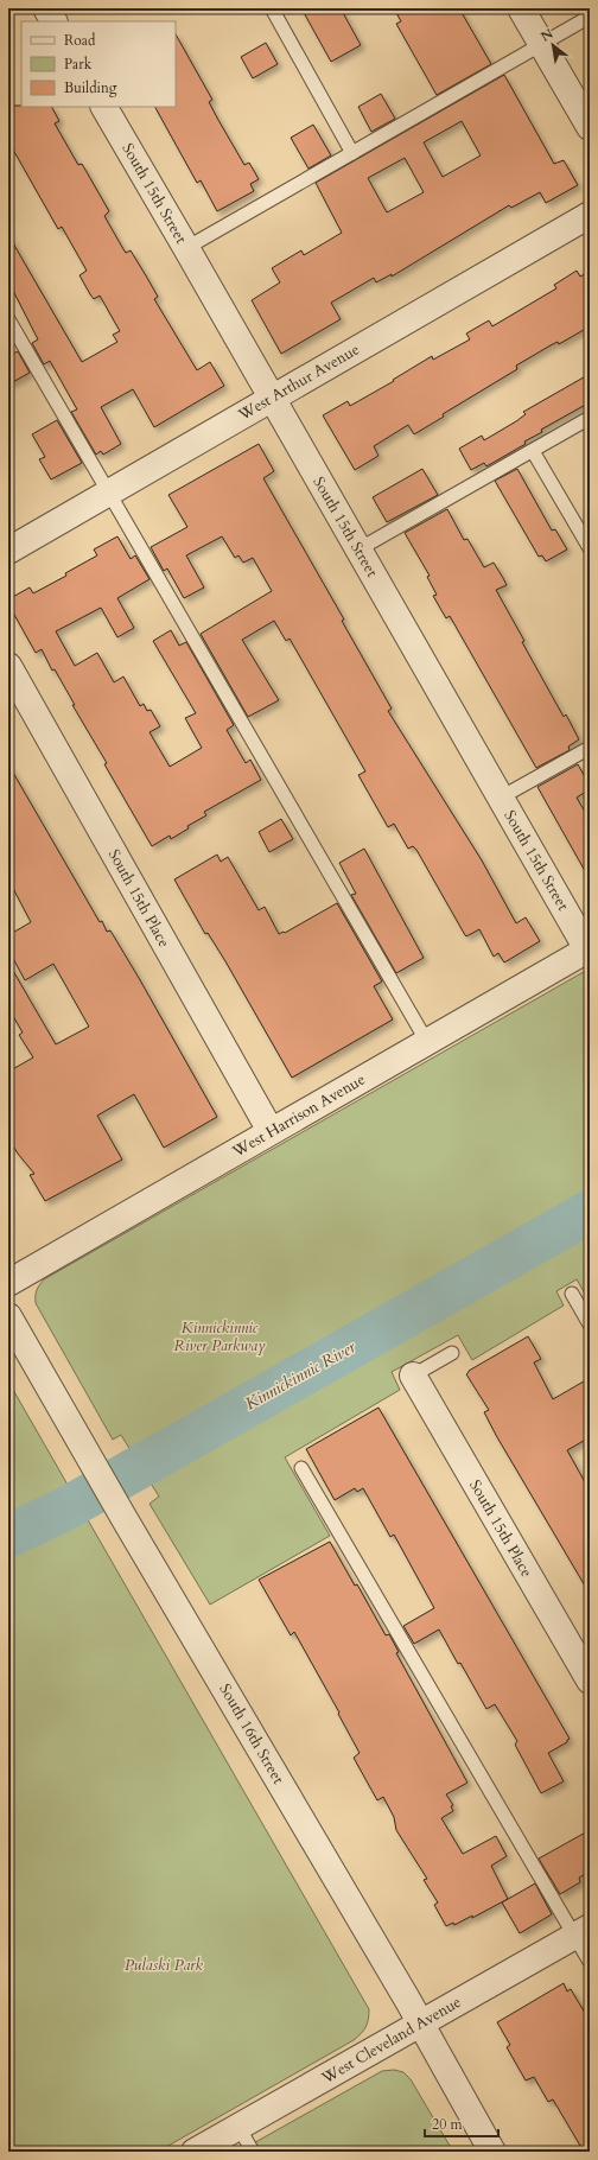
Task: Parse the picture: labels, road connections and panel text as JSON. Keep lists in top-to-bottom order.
{
  "streets": {
    "street": [
      "South 15th Street",
      "West Arthur Avenue",
      "South 15th Place",
      "West Harrison Avenue",
      "South 16th Street",
      "West Cleveland Avenue"
    ]
  },
  "crossings": [
    ["South 15th Street", "West Arthur Avenue"],
    ["South 15th Street", "West Harrison Avenue"],
    ["South 15th Place", "West Harrison Avenue"],
    ["South 16th Street", "West Cleveland Avenue"]
  ],
  "water": ["Kinnickinnic River"],
  "parks": ["Kinnickinnic River Parkway", "Pulaski Park"],
  "legend": ["Road", "Park", "Building"],
  "scale_bar": "20 m",
  "north": "top left"
}
